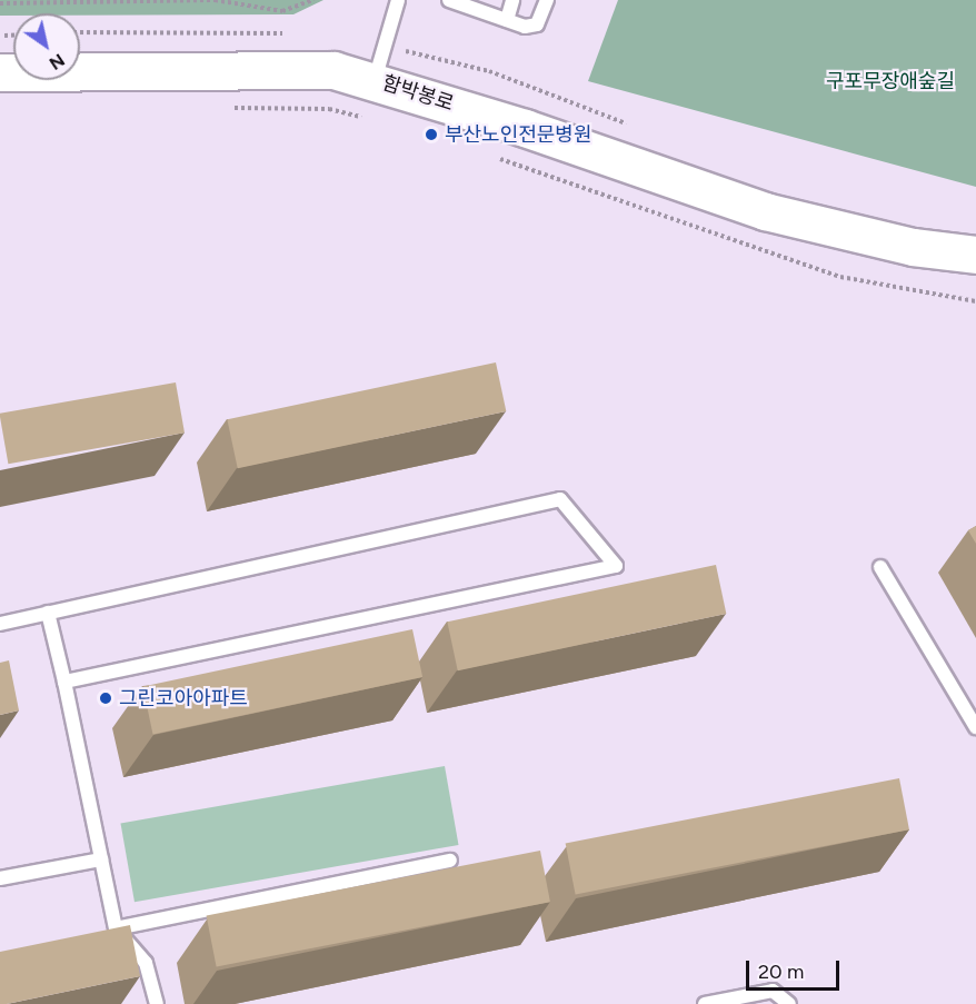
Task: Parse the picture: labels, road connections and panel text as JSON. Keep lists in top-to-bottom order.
{
  "streets": {
    "main road": ["함박봉로"]
  },
  "parks": ["구포무장애숲길"],
  "places": ["부산노인전문병원", "그린코아아파트"],
  "scale_bar": "20 m",
  "north": "bottom right"
}
